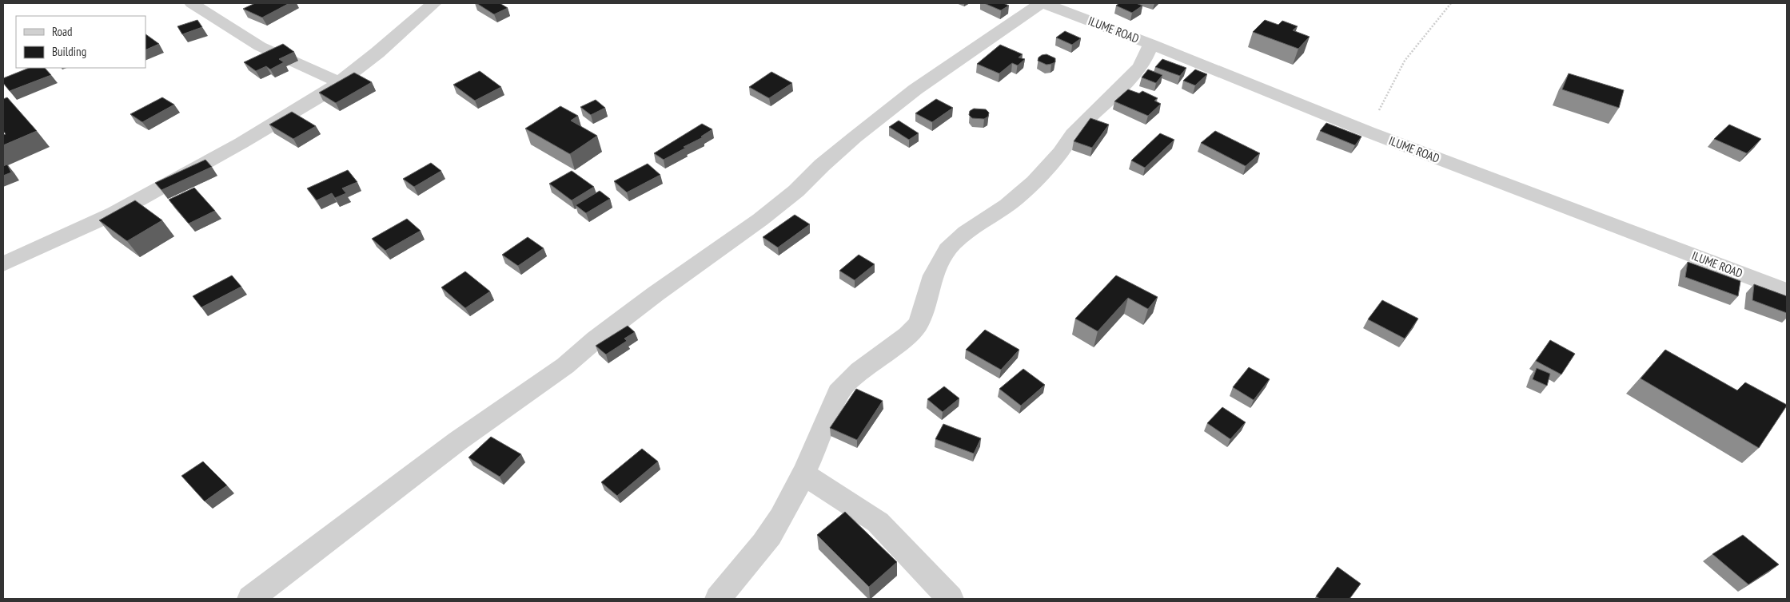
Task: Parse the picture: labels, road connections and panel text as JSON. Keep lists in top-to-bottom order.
{
  "streets": {
    "street": ["ILUME ROAD"]
  },
  "legend": ["Road", "Building"]
}
